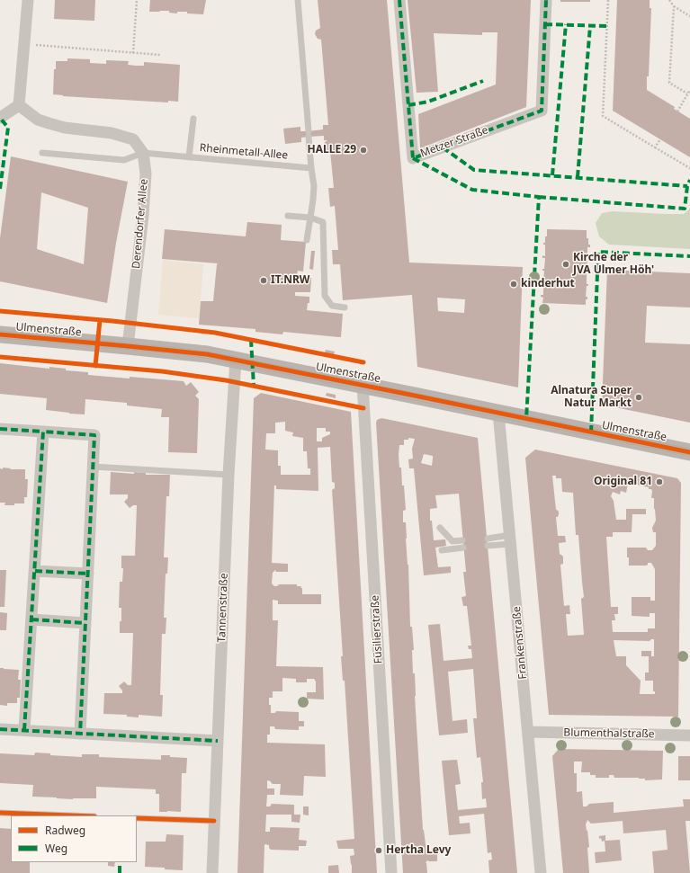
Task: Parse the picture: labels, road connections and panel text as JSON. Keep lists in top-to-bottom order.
{
  "streets": {
    "main road": ["Ulmenstraße"],
    "street": [
      "Metzer Straße",
      "Derendorfer Allee",
      "Tannenstraße",
      "Füsilierstraße",
      "Frankenstraße",
      "Blumenthalstraße"
    ],
    "lane": ["Rheinmetall-Allee"]
  },
  "crossings": [
    ["Rheinmetall-Allee", "Derendorfer Allee"],
    ["Derendorfer Allee", "Ulmenstraße"],
    ["Ulmenstraße", "Tannenstraße"],
    ["Ulmenstraße", "Füsilierstraße"],
    ["Ulmenstraße", "Frankenstraße"],
    ["Frankenstraße", "Blumenthalstraße"]
  ],
  "places": [
    "HALLE 29",
    "Kirche der JVA Ulmer Höh'",
    "IT.NRW",
    "kinderhut",
    "Alnatura Super Natur Markt",
    "Original 81",
    "Hertha Levy"
  ],
  "legend": ["Radweg", "Weg"]
}
